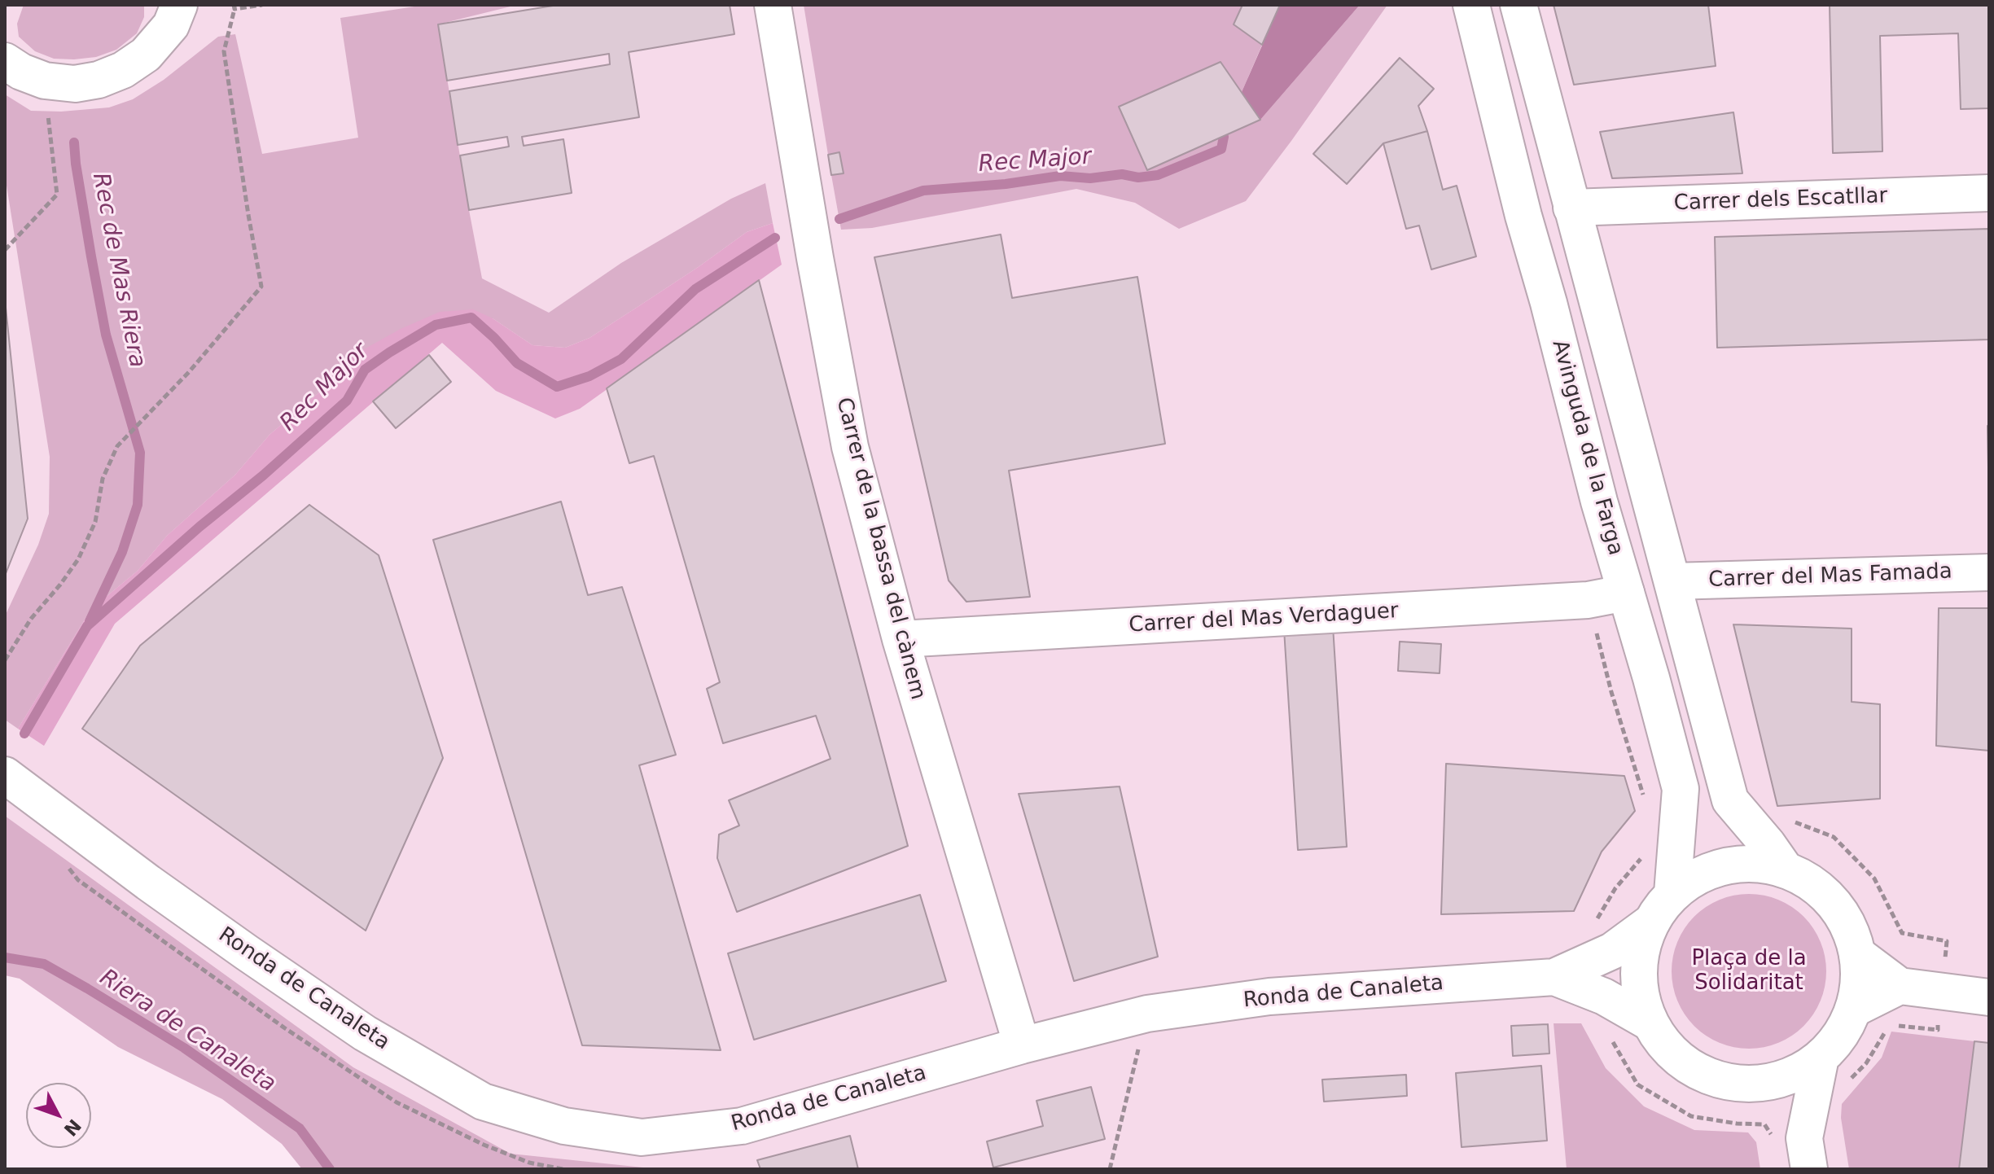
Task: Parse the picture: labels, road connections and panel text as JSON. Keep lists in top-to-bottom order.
{
  "streets": {
    "street": [
      "Carrer dels Escatllar",
      "Avinguda de la Farga",
      "Carrer de la bassa del cànem",
      "Carrer del Mas Famada",
      "Carrer del Mas Verdaguer",
      "Ronda de Canaleta"
    ]
  },
  "crossings": [
    ["Avinguda de la Farga", "Carrer del Mas Verdaguer"],
    ["Avinguda de la Farga", "Ronda de Canaleta"],
    ["Carrer de la bassa del cànem", "Carrer del Mas Verdaguer"],
    ["Carrer de la bassa del cànem", "Ronda de Canaleta"]
  ],
  "water": ["Rec Major", "Rec de Mas Riera", "Riera de Canaleta"],
  "parks": ["Plaça de la Solidaritat"],
  "north": "bottom right"
}
